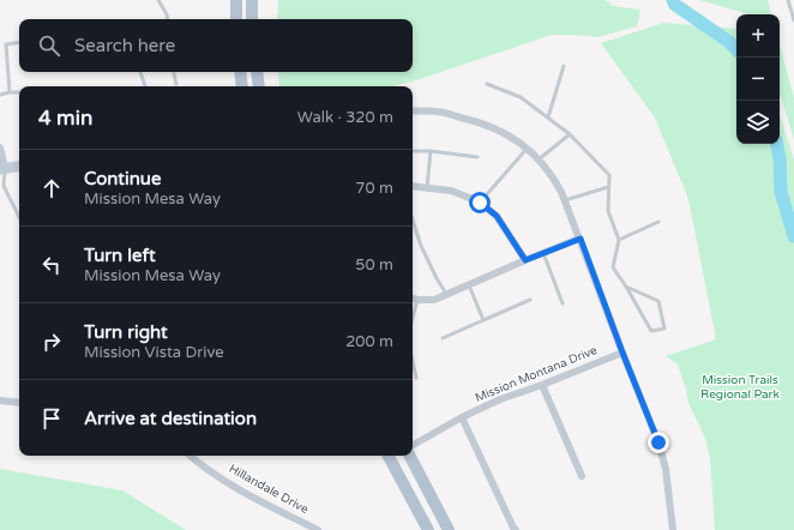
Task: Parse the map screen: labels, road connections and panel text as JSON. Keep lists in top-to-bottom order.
{
  "streets": {
    "street": ["Mission Montana Drive", "Hillandale Drive"]
  },
  "parks": ["Mission Trails Regional Park"],
  "page": {
    "map_buttons": ["+", "−"],
    "search": "Search here",
    "heading": ["4 min", "Walk · 320 m"],
    "list": [
      ["Continue", "Mission Mesa Way", "70 m"],
      ["Turn left", "Mission Mesa Way", "50 m"],
      ["Turn right", "Mission Vista Drive", "200 m"],
      "Arrive at destination"
    ]
  }
}
